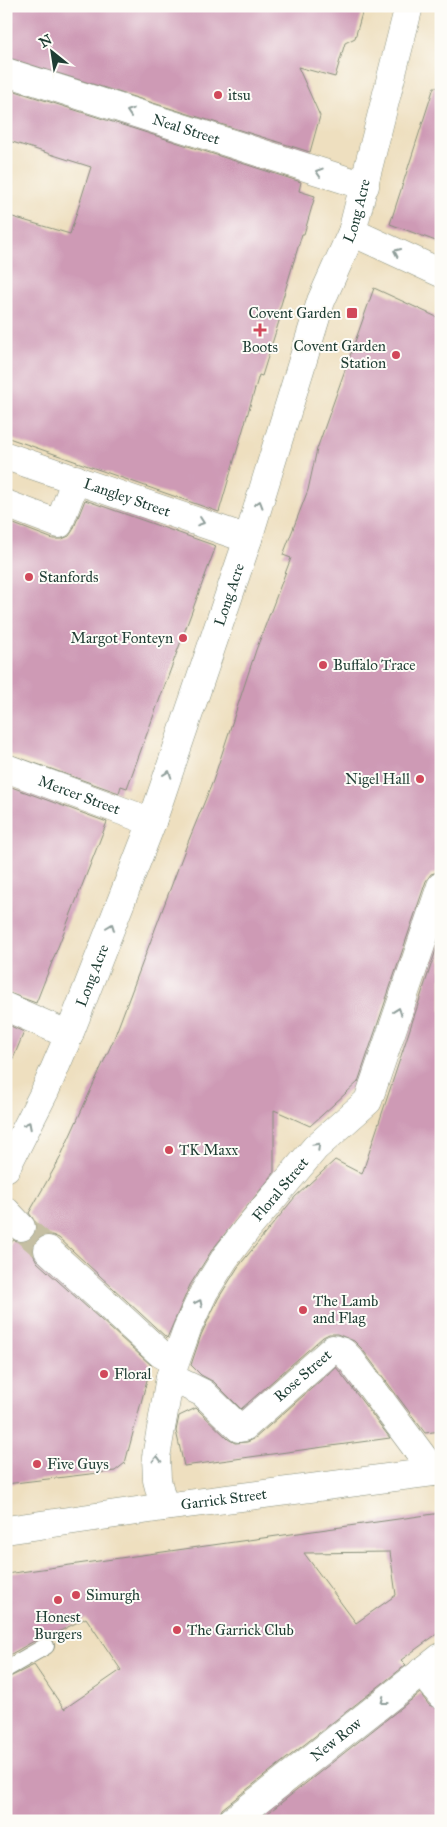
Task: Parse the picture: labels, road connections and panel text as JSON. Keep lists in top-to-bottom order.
{
  "streets": {
    "street": [
      "Neal Street",
      "Long Acre",
      "Langley Street",
      "Mercer Street",
      "Floral Street",
      "Rose Street",
      "Garrick Street",
      "New Row"
    ]
  },
  "crossings": [
    ["Neal Street", "Long Acre"],
    ["Long Acre", "Langley Street"],
    ["Long Acre", "Mercer Street"],
    ["Floral Street", "Rose Street"],
    ["Floral Street", "Garrick Street"],
    ["Rose Street", "Garrick Street"]
  ],
  "one_way": [
    "Neal Street",
    "Long Acre",
    "Langley Street",
    "Floral Street",
    "New Row"
  ],
  "places": {
    "other": [
      "itsu",
      "Covent Garden Station",
      "Stanfords",
      "Margot Fonteyn",
      "Buffalo Trace",
      "Nigel Hall",
      "TK Maxx",
      "The Lamb and Flag",
      "Floral",
      "Five Guys",
      "Simurgh",
      "Honest Burgers",
      "The Garrick Club"
    ],
    "transit": ["Covent Garden"],
    "health": ["Boots"]
  },
  "north": "top left"
}
